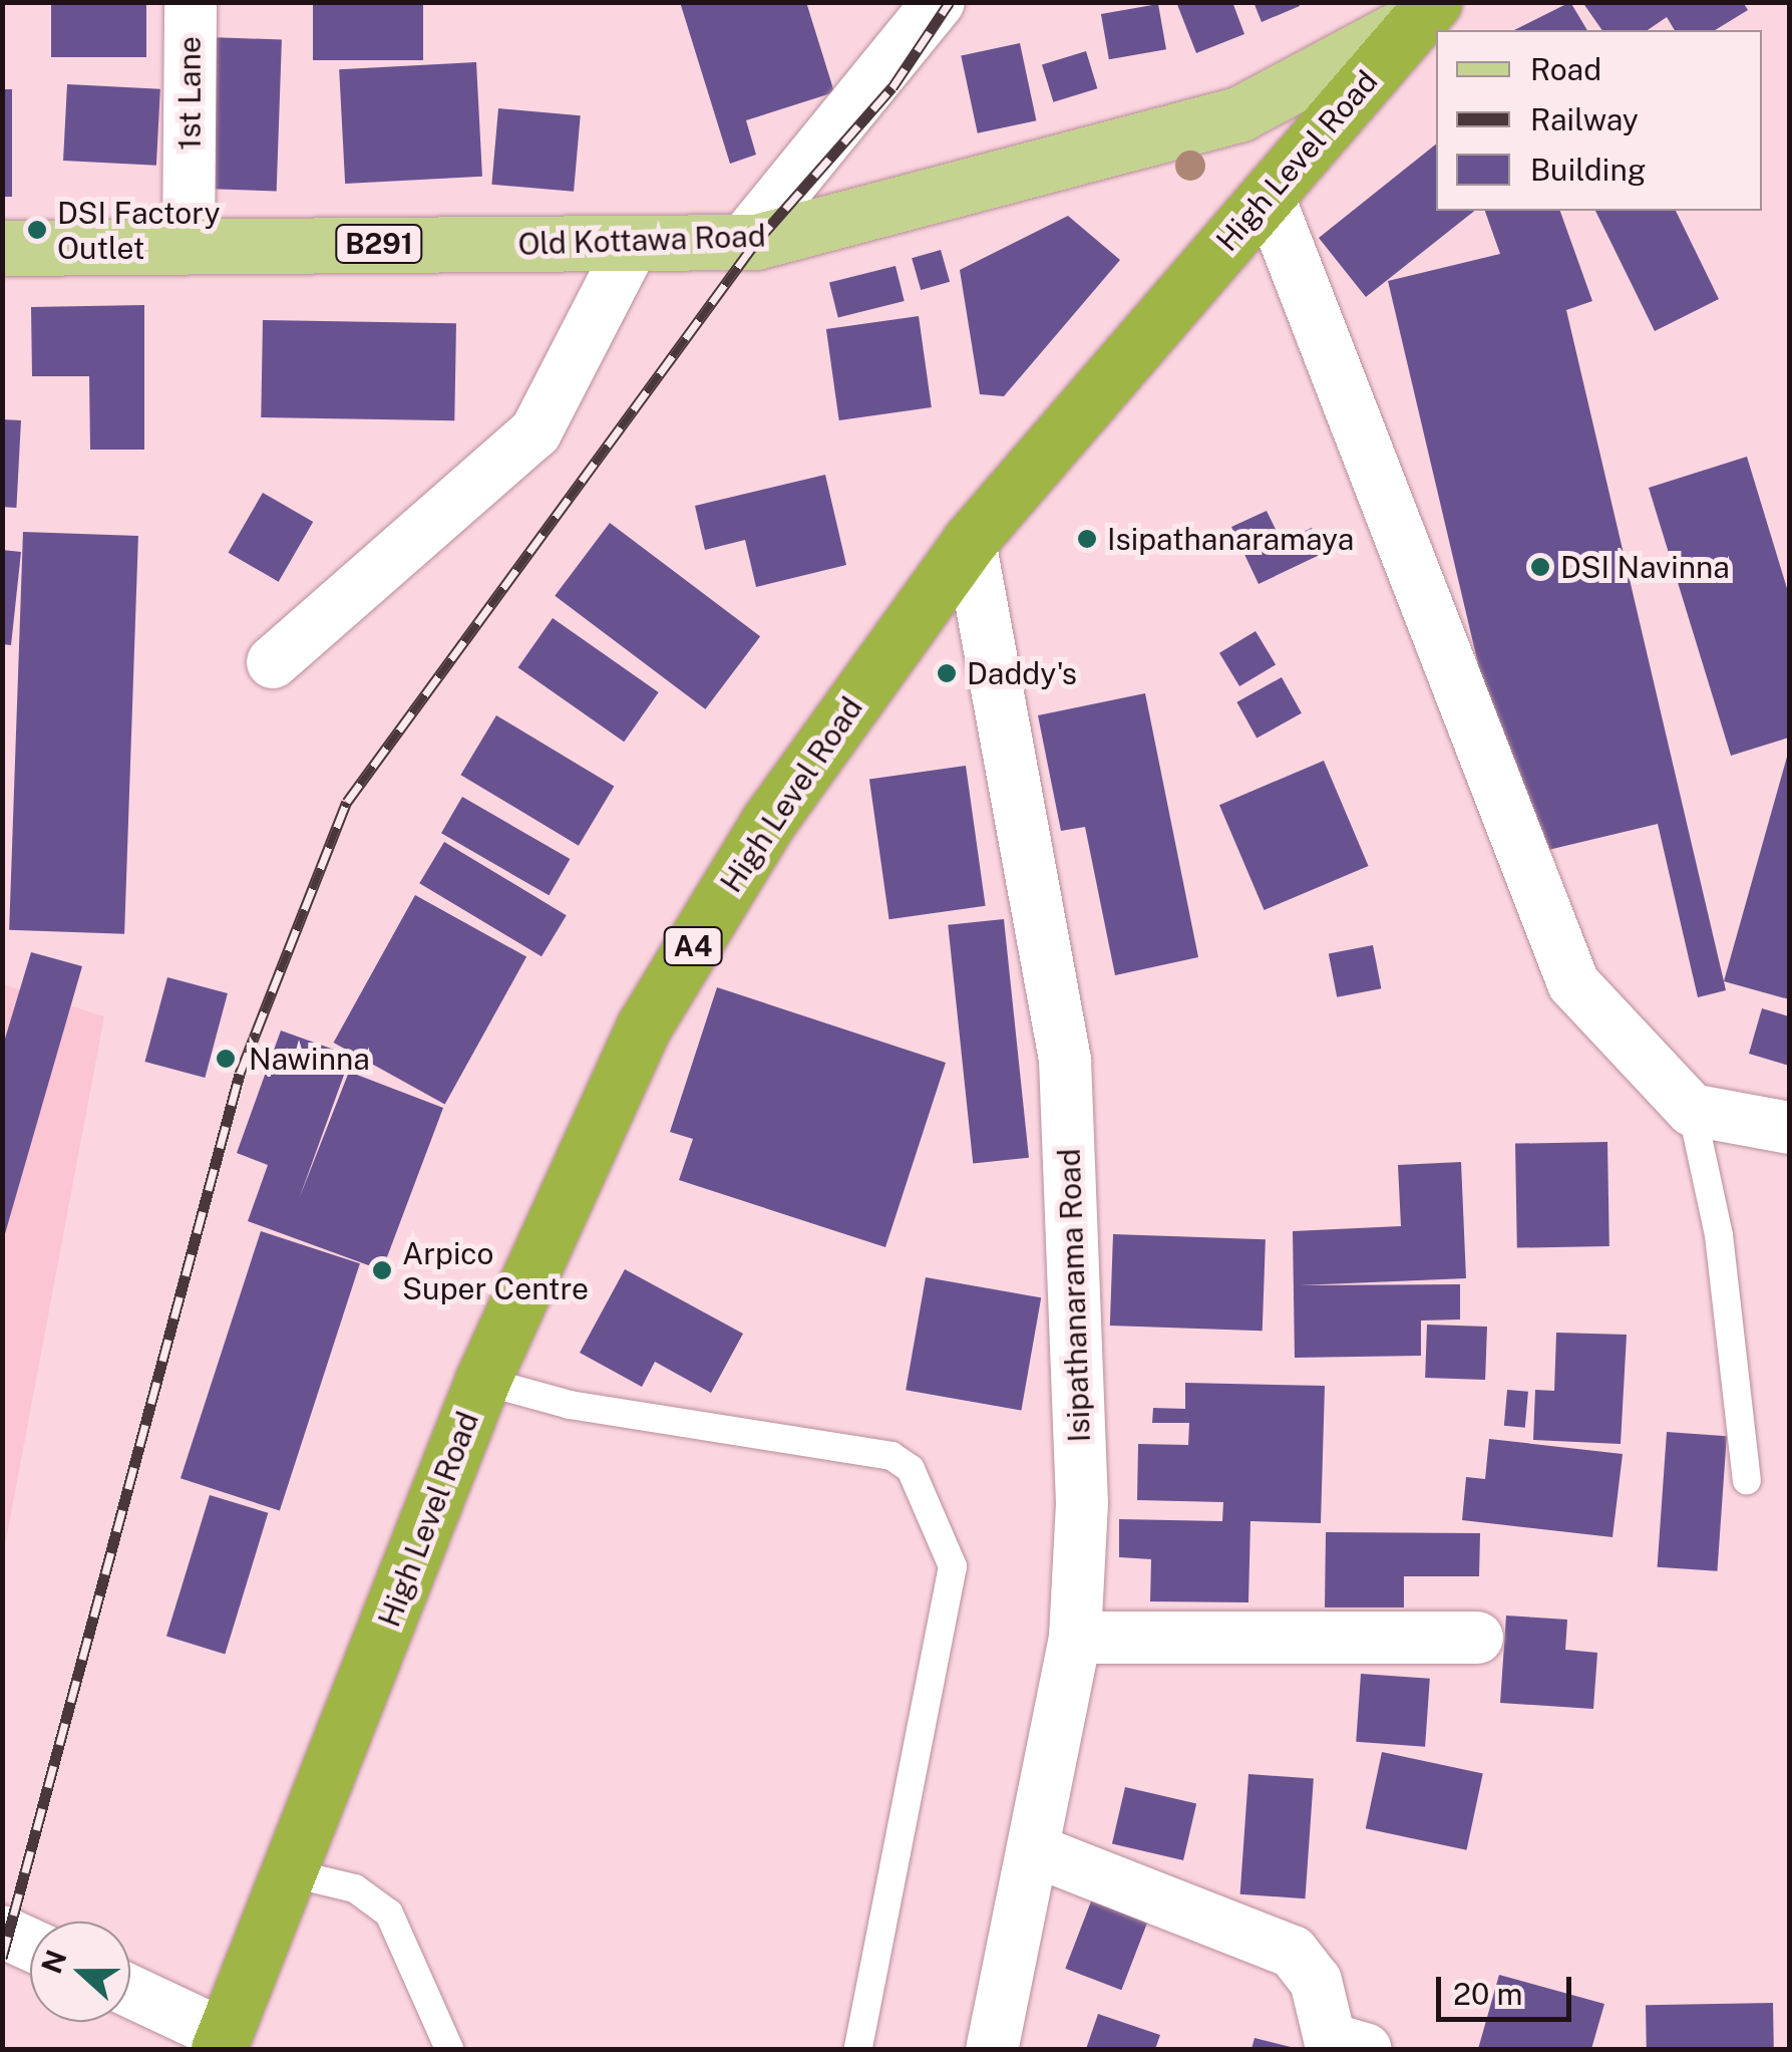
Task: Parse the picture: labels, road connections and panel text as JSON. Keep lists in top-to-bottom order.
{
  "streets": {
    "highway": ["High Level Road", "A4"],
    "main road": ["Old Kottawa Road", "B291"],
    "street": ["1st Lane", "Isipathanarama Road"]
  },
  "crossings": [
    ["1st Lane", "Old Kottawa Road"],
    ["High Level Road", "Old Kottawa Road"],
    ["High Level Road", "Isipathanarama Road"]
  ],
  "places": [
    "DSI Factory Outlet",
    "Isipathanaramaya",
    "DSI Navinna",
    "Daddy's",
    "Nawinna",
    "Arpico Super Centre"
  ],
  "legend": ["Road", "Railway", "Building"],
  "scale_bar": "20 m",
  "north": "left"
}
